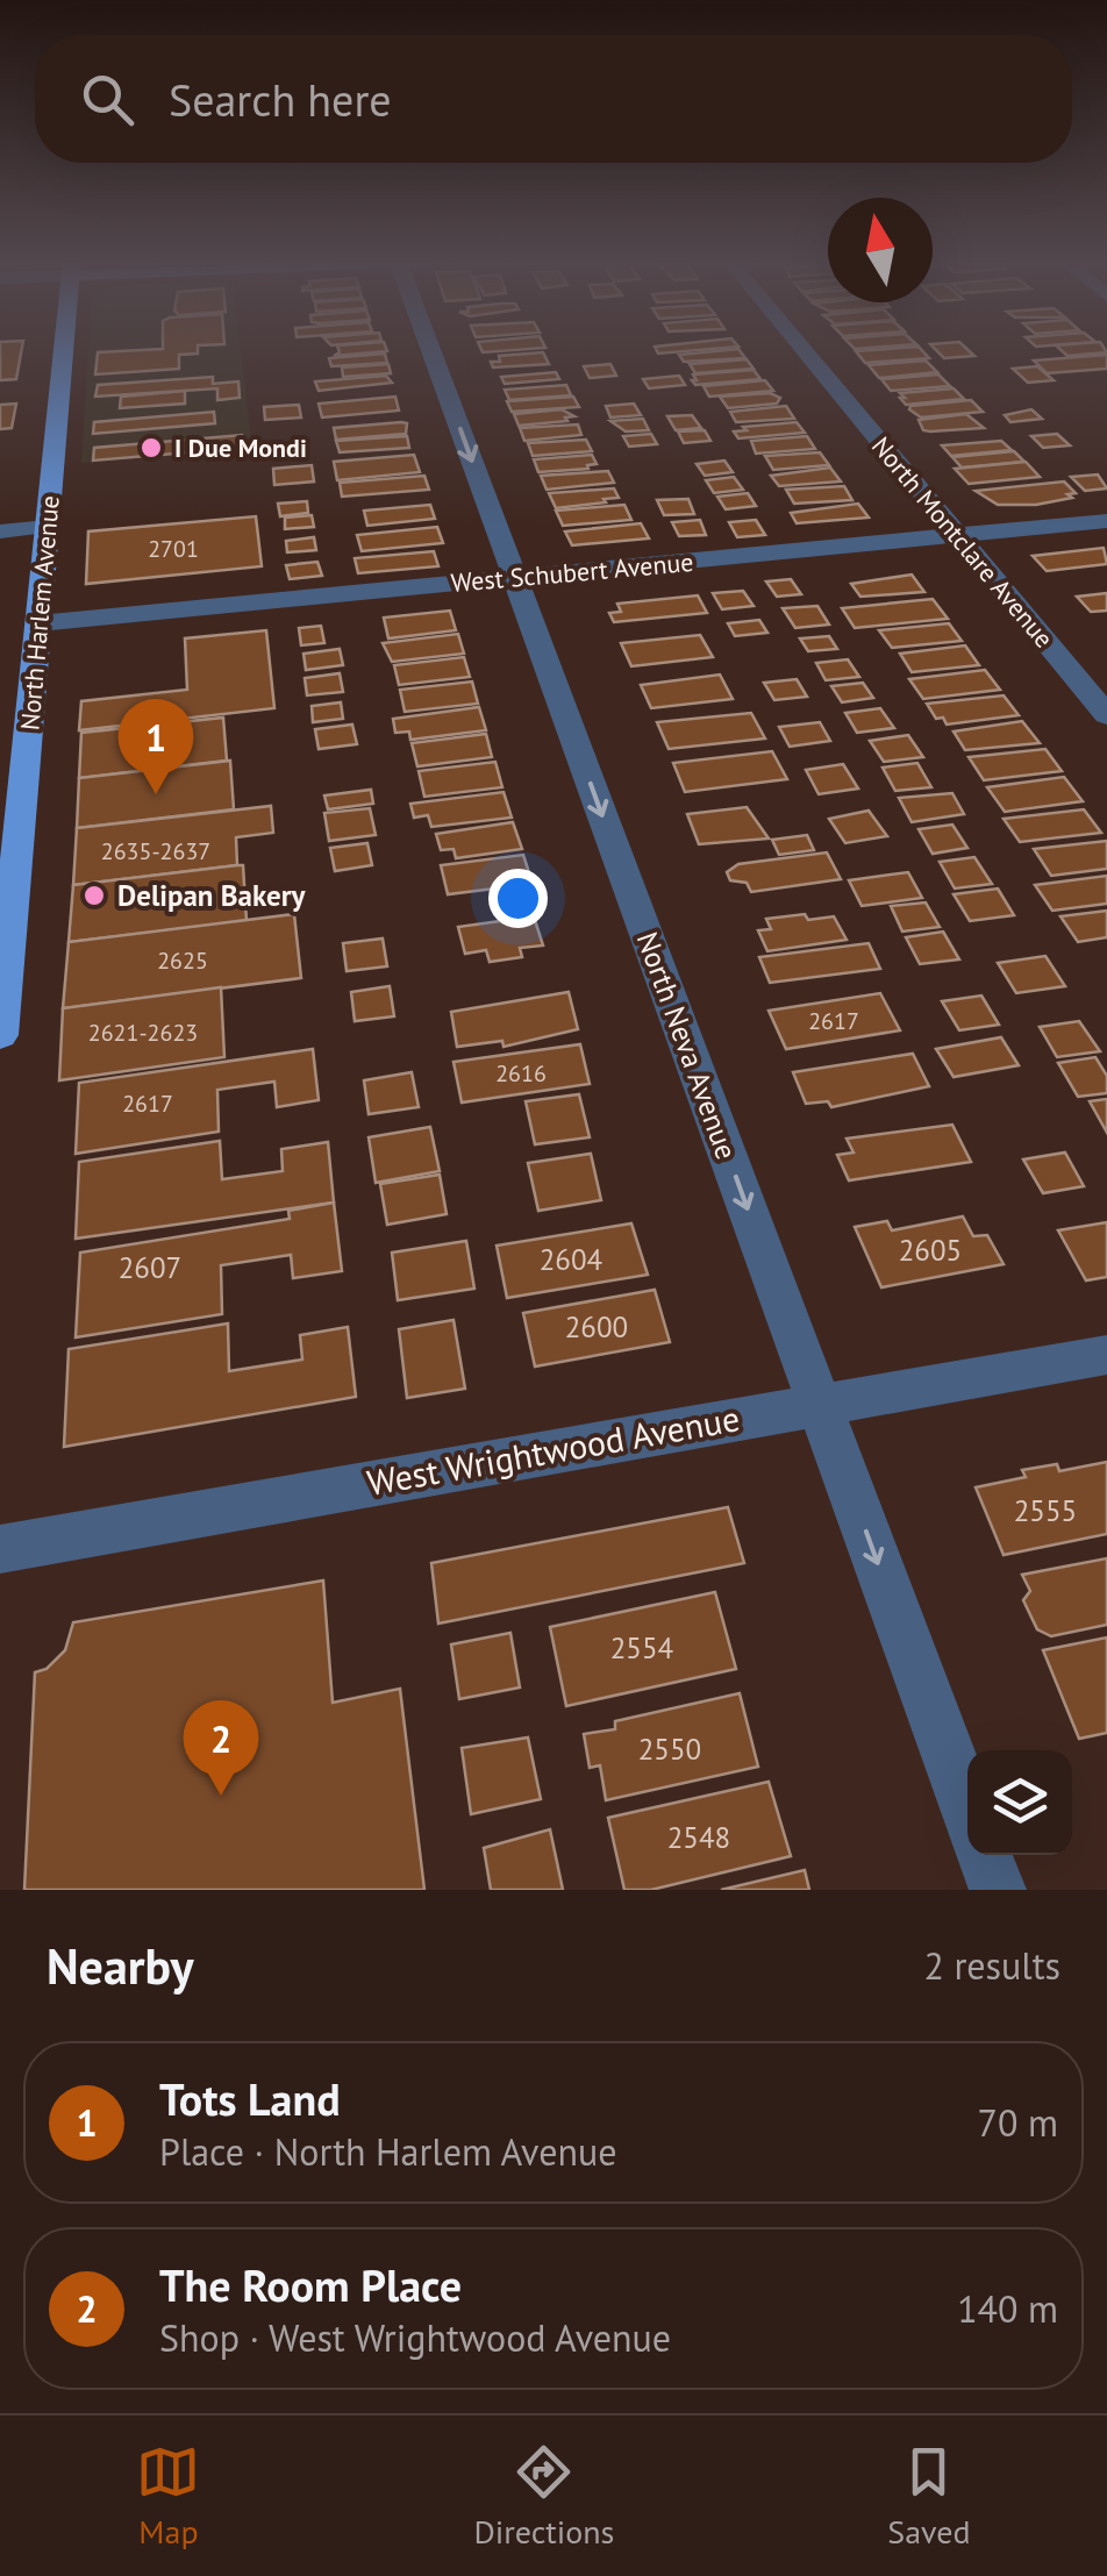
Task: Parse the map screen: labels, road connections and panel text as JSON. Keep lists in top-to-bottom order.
{
  "streets": {
    "main road": ["North Harlem Avenue"],
    "street": [
      "North Montclare Avenue",
      "West Schubert Avenue",
      "North Neva Avenue",
      "West Wrightwood Avenue"
    ]
  },
  "crossings": [
    ["North Montclare Avenue", "West Schubert Avenue"],
    ["West Schubert Avenue", "North Harlem Avenue"],
    ["West Schubert Avenue", "North Neva Avenue"],
    ["North Neva Avenue", "West Wrightwood Avenue"]
  ],
  "one_way": ["North Neva Avenue"],
  "places": ["I Due Mondi", "Delipan Bakery"],
  "house_numbers": [
    "2701",
    "2635-2637",
    "2625",
    "2617",
    "2621-2623",
    "2616",
    "2617",
    "2605",
    "2604",
    "2607",
    "2600",
    "2555",
    "2554",
    "2550",
    "2548"
  ],
  "north": "top",
  "page": {
    "search": "Search here",
    "pins": ["1", "2"],
    "heading": ["Nearby", "2 results"],
    "list": [
      {
        "mark": "1",
        "name": "Tots Land",
        "note": "Place · North Harlem Avenue",
        "value": "70 m"
      },
      {
        "mark": "2",
        "name": "The Room Place",
        "note": "Shop · West Wrightwood Avenue",
        "value": "140 m"
      }
    ],
    "nav": ["Map", "Directions", "Saved"]
  }
}
